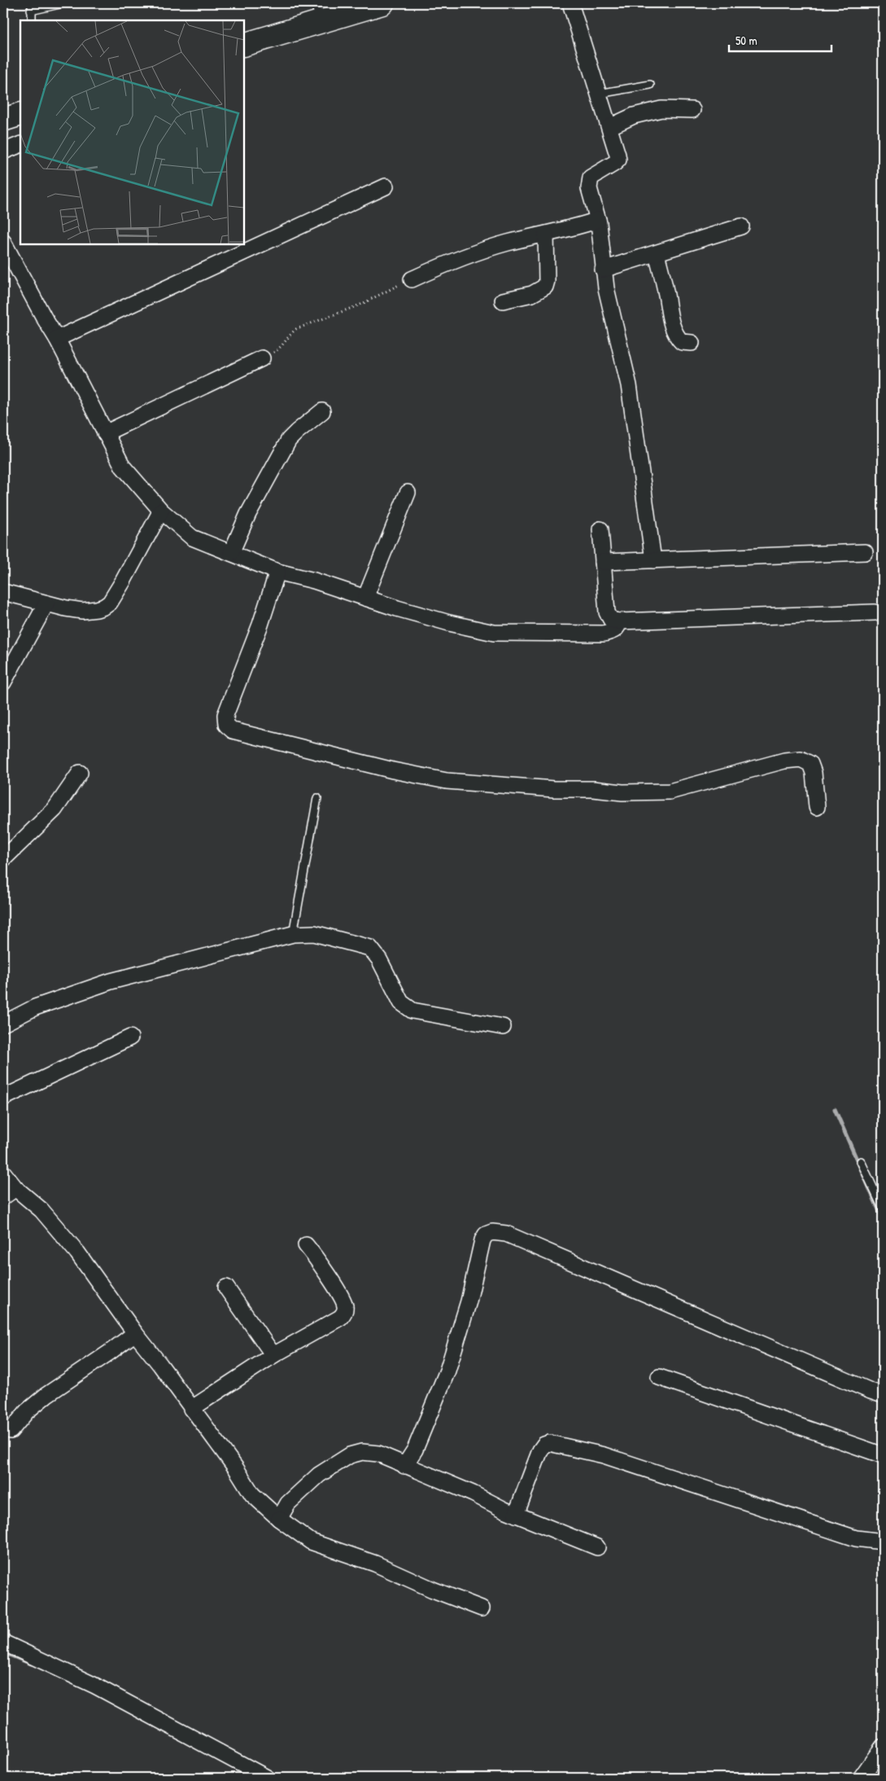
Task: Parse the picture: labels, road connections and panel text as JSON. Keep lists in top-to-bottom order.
{
  "scale_bar": "50 m"
}
